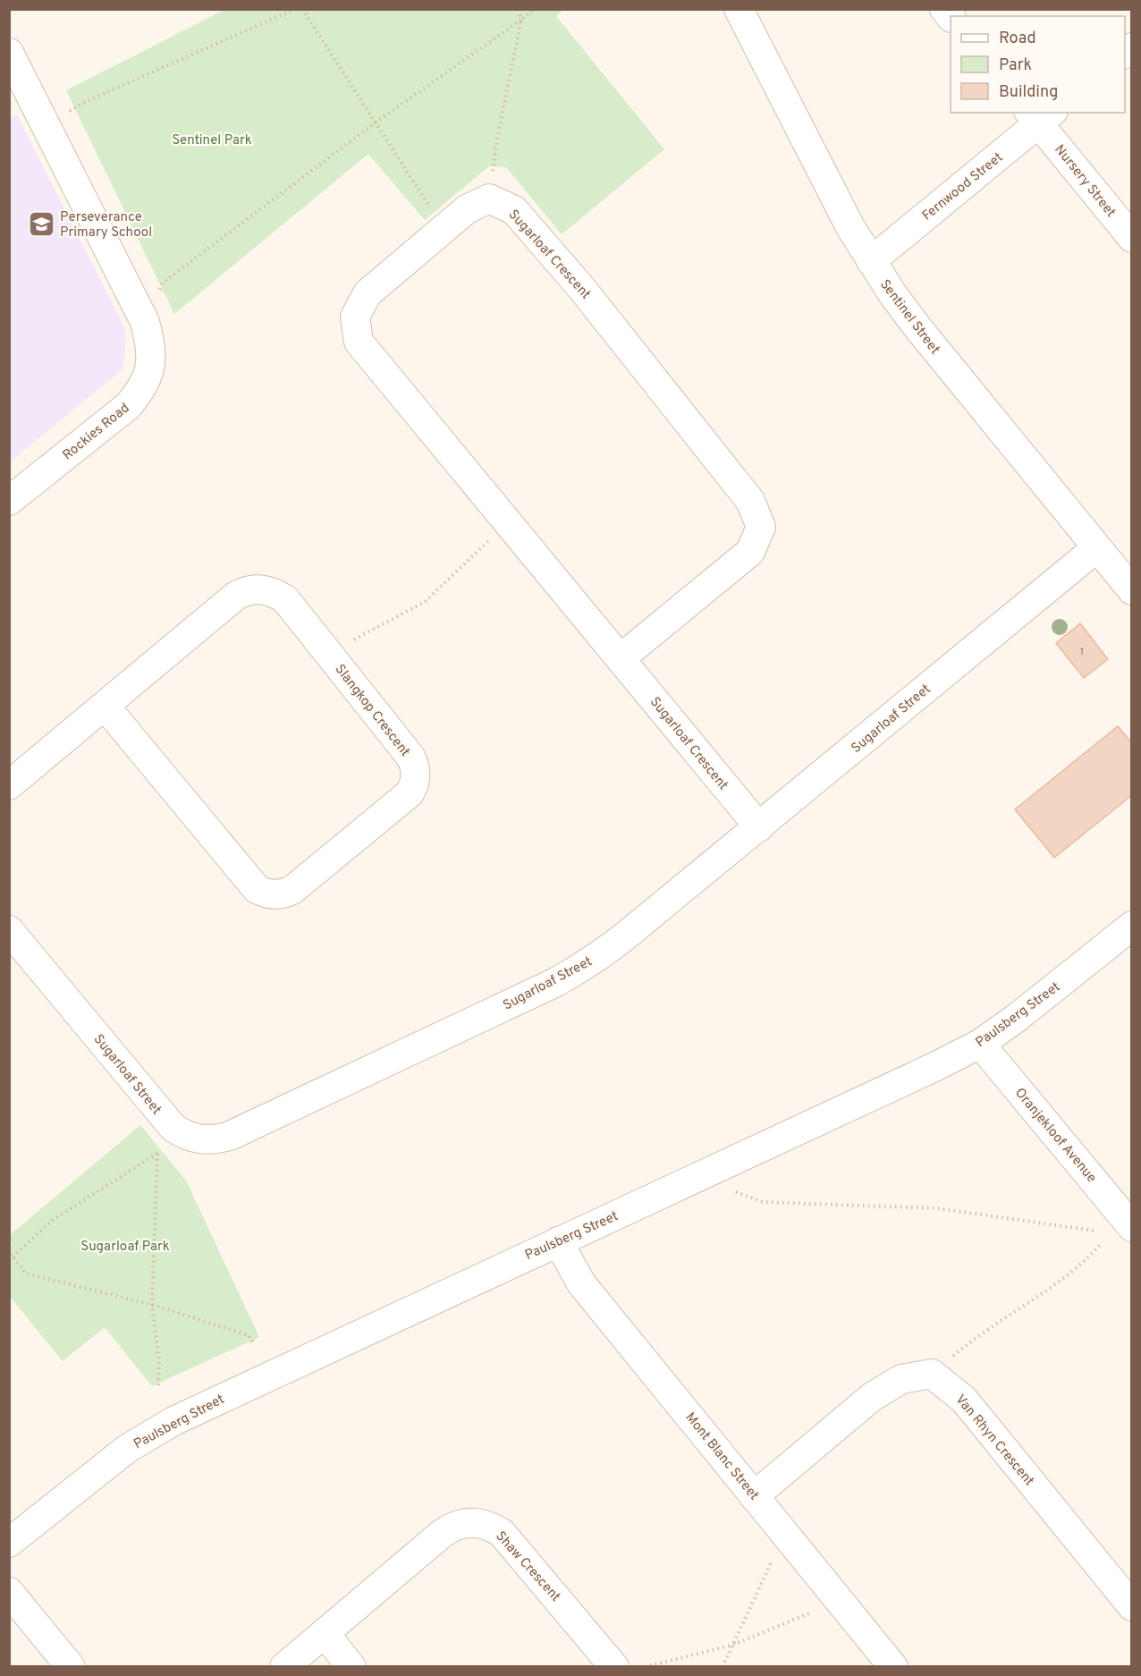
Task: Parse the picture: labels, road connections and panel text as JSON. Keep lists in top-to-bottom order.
{
  "streets": {
    "street": [
      "Nursery Street",
      "Fernwood Street",
      "Sugarloaf Crescent",
      "Sentinel Street",
      "Rockies Road",
      "Slangkop Crescent",
      "Sugarloaf Street",
      "Paulsberg Street",
      "Oranjekloof Avenue",
      "Van Rhyn Crescent",
      "Mont Blanc Street",
      "Shaw Crescent"
    ]
  },
  "crossings": [
    ["Nursery Street", "Fernwood Street"],
    ["Fernwood Street", "Sentinel Street"],
    ["Sugarloaf Crescent", "Sugarloaf Street"],
    ["Sentinel Street", "Sugarloaf Street"],
    ["Paulsberg Street", "Oranjekloof Avenue"],
    ["Paulsberg Street", "Mont Blanc Street"]
  ],
  "parks": ["Sentinel Park", "Sugarloaf Park"],
  "places": {
    "school or university": ["Perseverance Primary School"]
  },
  "house_numbers": ["1"],
  "legend": ["Road", "Park", "Building"]
}
